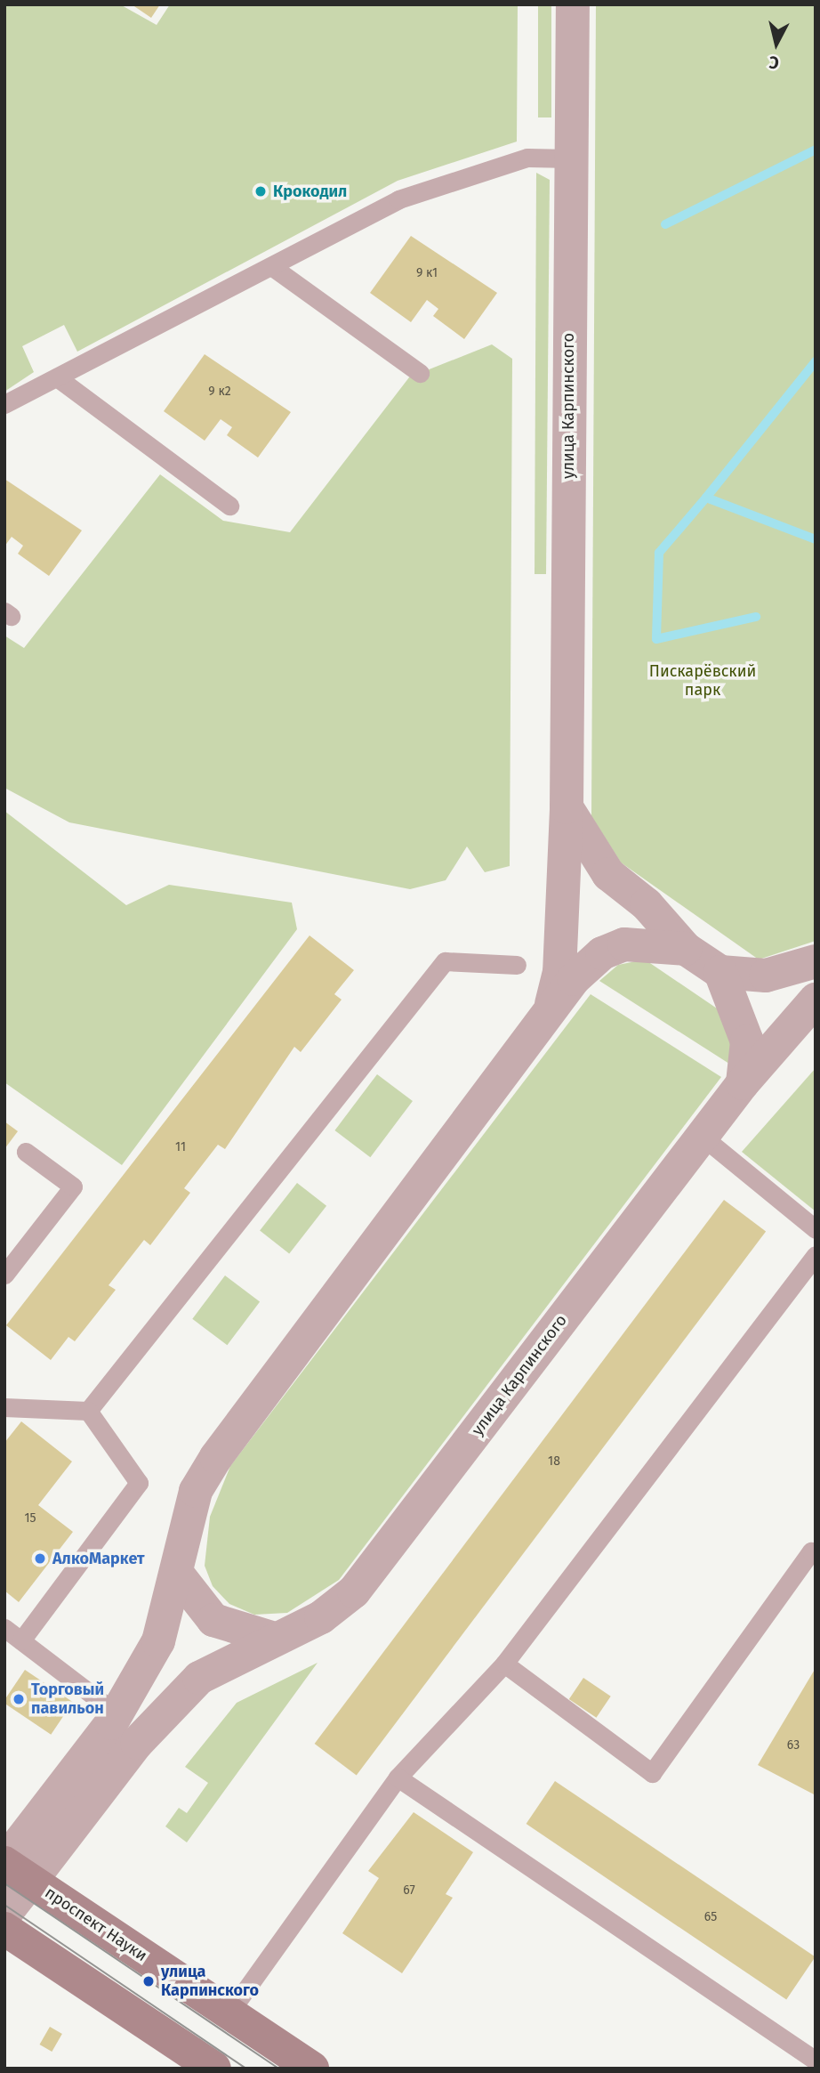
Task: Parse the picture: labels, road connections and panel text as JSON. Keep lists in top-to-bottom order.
{
  "streets": {
    "main road": ["проспект Науки"],
    "street": ["улица Карпинского"]
  },
  "crossings": [
    ["улица Карпинского", "проспект Науки"]
  ],
  "parks": ["Пискарёвский парк"],
  "places": [
    "Крокодил",
    "АлкоМаркет",
    "Торговый павильон",
    "улица Карпинского"
  ],
  "house_numbers": [
    "9 к1",
    "9 к2",
    "11",
    "18",
    "15",
    "63",
    "67",
    "65"
  ],
  "north": "bottom"
}
